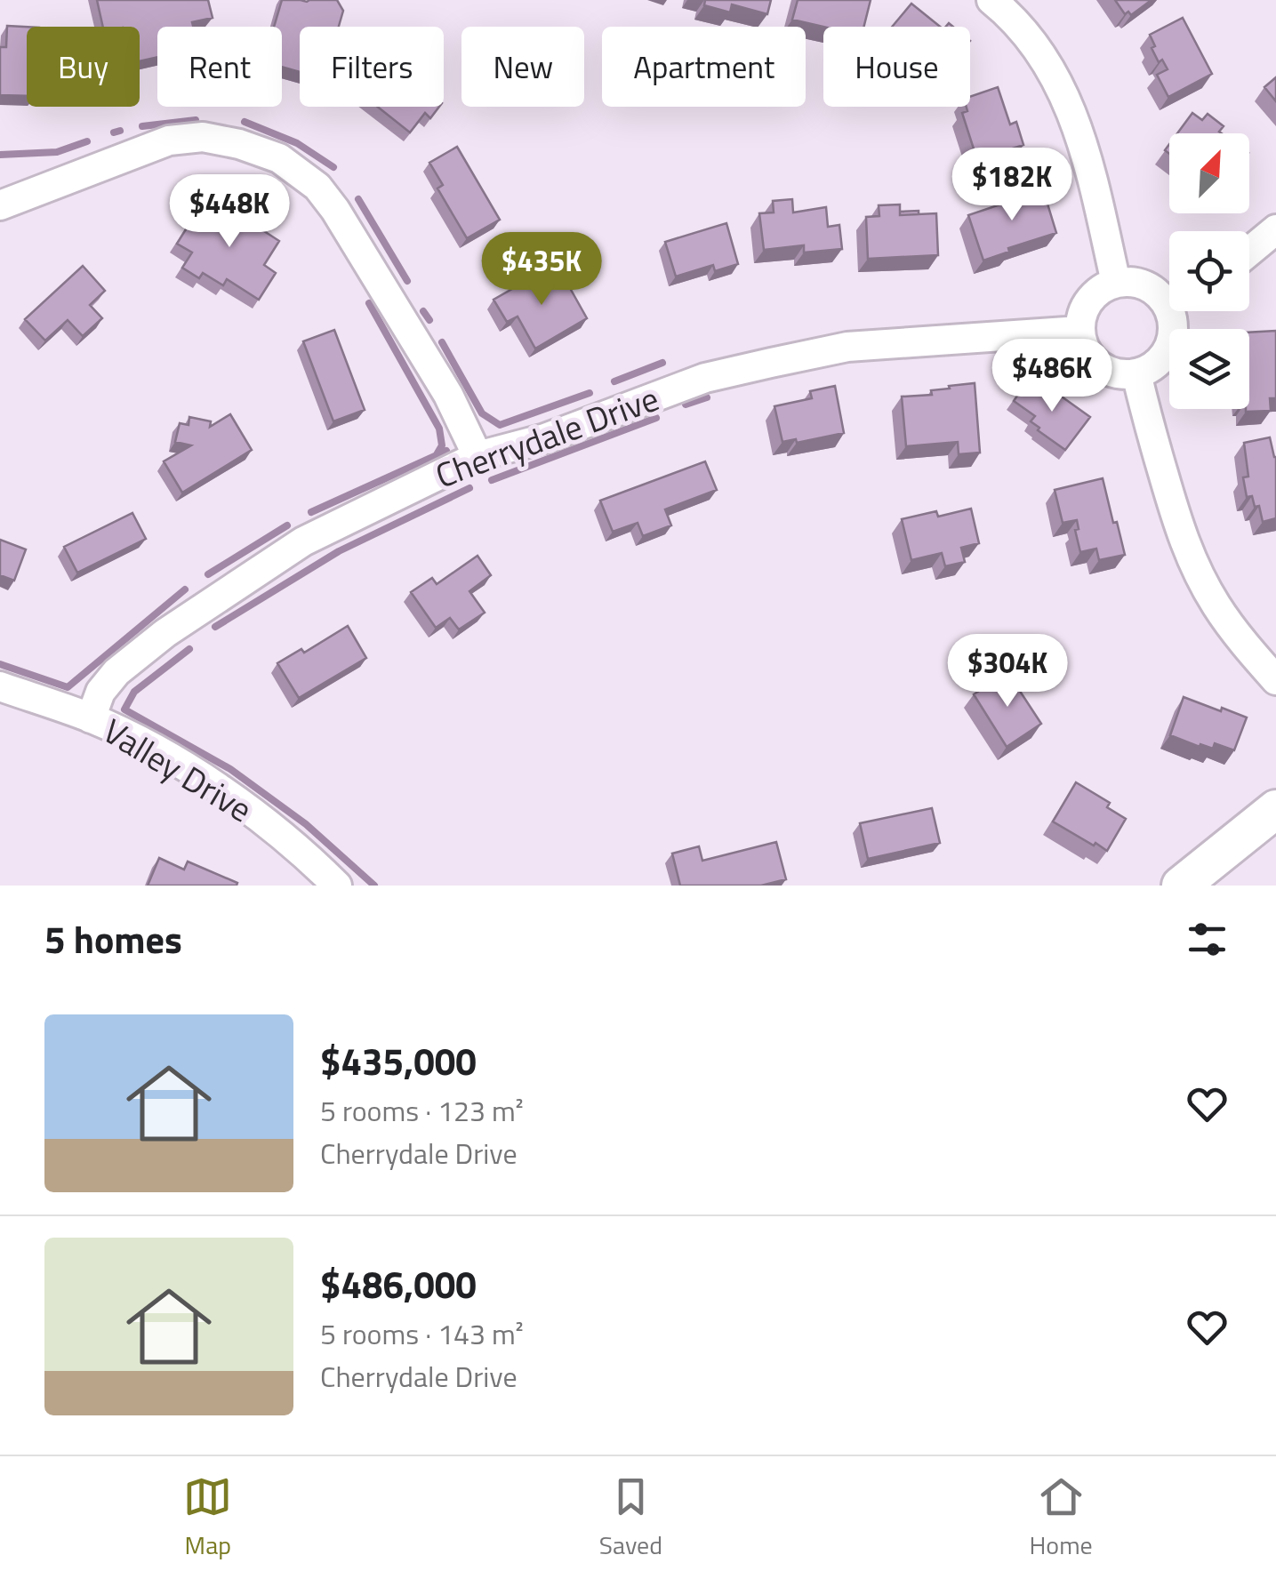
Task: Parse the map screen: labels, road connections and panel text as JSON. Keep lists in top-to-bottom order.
{
  "streets": {
    "street": ["Cherrydale Drive", "Valley Drive"]
  },
  "crossings": [
    ["Cherrydale Drive", "Valley Drive"]
  ],
  "north": "top right",
  "page": {
    "chip": [
      "Buy",
      "Rent",
      "Filters",
      "New",
      "Apartment",
      "House"
    ],
    "price": [
      "$182K",
      "$448K",
      "$435K",
      "$486K",
      "$304K"
    ],
    "heading": "5 homes",
    "list": [
      {
        "name": "$435,000",
        "note": "5 rooms · 123 m² · Cherrydale Drive"
      },
      {
        "name": "$486,000",
        "note": "5 rooms · 143 m² · Cherrydale Drive"
      }
    ],
    "tabs": ["Map", "Saved", "Home"]
  }
}
